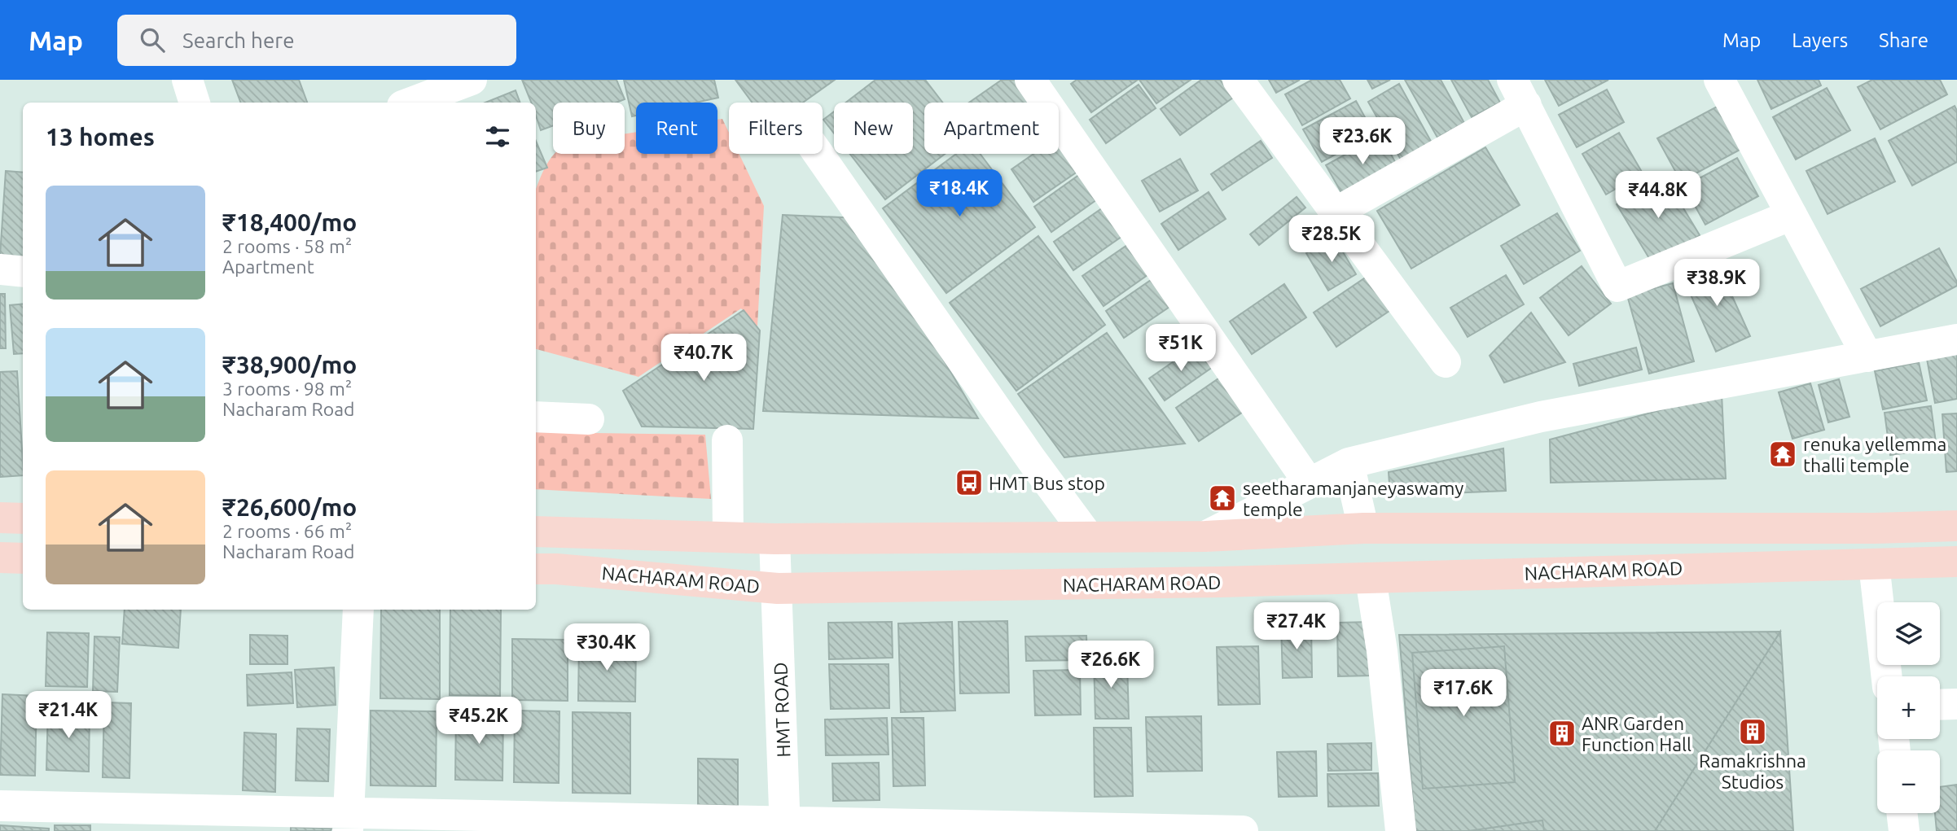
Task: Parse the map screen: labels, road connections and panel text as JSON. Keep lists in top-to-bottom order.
{
  "streets": {
    "main road": ["NACHARAM ROAD"],
    "street": ["HMT ROAD"]
  },
  "crossings": [
    ["NACHARAM ROAD", "HMT ROAD"]
  ],
  "places": {
    "temple": ["renuka yellemma thalli temple", "seetharamanjaneyaswamy temple"],
    "bus stop": ["HMT Bus stop"],
    "building": ["Ramakrishna Studios", "ANR Garden Function Hall"]
  },
  "page": {
    "header": "Map",
    "search": "Search here",
    "nav": ["Map", "Layers", "Share"],
    "chip": [
      "Buy",
      "Rent",
      "Filters",
      "New",
      "Apartment"
    ],
    "heading": "13 homes",
    "price": [
      "₹23.6K",
      "₹18.4K",
      "₹44.8K",
      "₹28.5K",
      "₹38.9K",
      "₹51K",
      "₹40.7K",
      "₹27.4K",
      "₹30.4K",
      "₹26.6K",
      "₹17.6K",
      "₹21.4K",
      "₹45.2K"
    ],
    "list": [
      {
        "name": "₹18,400/mo",
        "note": "2 rooms · 58 m² · Apartment"
      },
      {
        "name": "₹38,900/mo",
        "note": "3 rooms · 98 m² · Nacharam Road"
      },
      {
        "name": "₹26,600/mo",
        "note": "2 rooms · 66 m² · Nacharam Road"
      }
    ],
    "map_buttons": ["+", "−"]
  }
}
